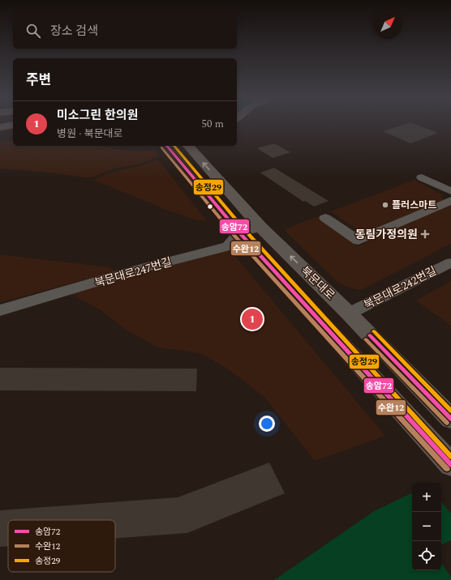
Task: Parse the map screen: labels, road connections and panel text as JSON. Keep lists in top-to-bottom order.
{
  "streets": {
    "main road": ["북문대로"],
    "street": ["북문대로247번길", "북문대로242번길"]
  },
  "crossings": [
    ["북문대로247번길", "북문대로"],
    ["북문대로", "북문대로242번길"]
  ],
  "places": {
    "other": ["플러스마트"],
    "health": ["동림가정의원"]
  },
  "lines": ["transit line 송암72", "transit line 송정29", "transit line 수완12"],
  "legend": ["송암72", "수완12", "송정29"],
  "north": "top right",
  "page": {
    "search": "장소 검색",
    "heading": "주변",
    "list": [
      {
        "mark": "1",
        "name": "미소그린 한의원",
        "note": "병원 · 북문대로",
        "value": "50 m"
      }
    ],
    "pins": "1",
    "map_buttons": ["+", "−"]
  }
}
